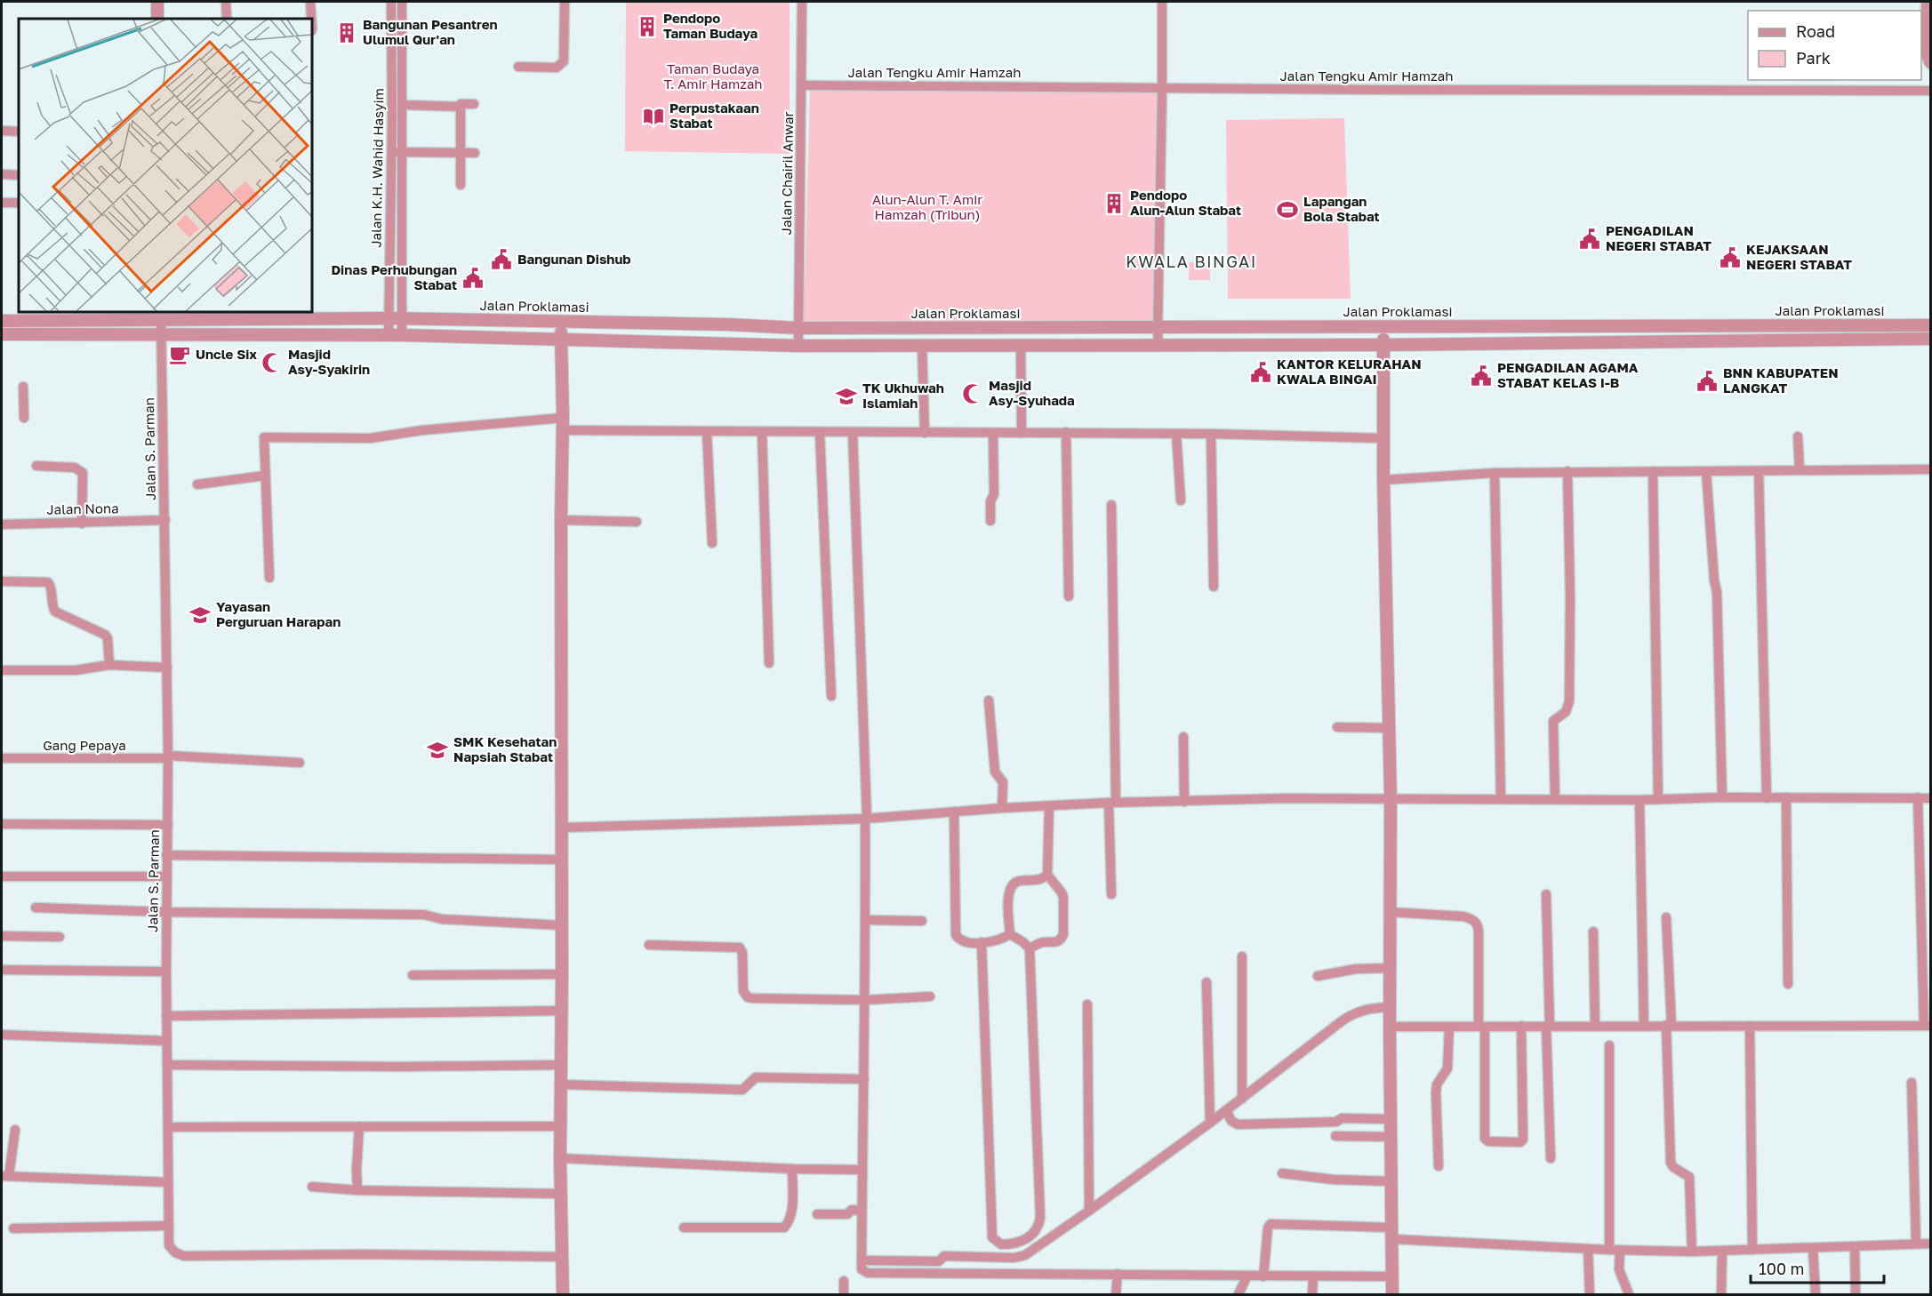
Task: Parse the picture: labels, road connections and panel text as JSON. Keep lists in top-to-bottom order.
{
  "streets": {
    "street": [
      "Jalan Tengku Amir Hamzah",
      "Jalan K.H. Wahid Hasyim",
      "Jalan Chairil Anwar",
      "Jalan Proklamasi",
      "Jalan S. Parman",
      "Jalan Nona",
      "Gang Pepaya"
    ]
  },
  "crossings": [
    ["Jalan Tengku Amir Hamzah", "Jalan Chairil Anwar"],
    ["Jalan K.H. Wahid Hasyim", "Jalan Proklamasi"],
    ["Jalan Chairil Anwar", "Jalan Proklamasi"],
    ["Jalan Proklamasi", "Jalan S. Parman"],
    ["Jalan S. Parman", "Jalan Nona"],
    ["Jalan S. Parman", "Gang Pepaya"]
  ],
  "districts": ["KWALA BINGAI"],
  "parks": ["Taman Budaya T. Amir Hamzah", "Alun-Alun T. Amir Hamzah (Tribun)"],
  "places": {
    "building": ["Pendopo Taman Budaya", "Bangunan Pesantren Ulumul Qur'an", "Pendopo Alun-Alun Stabat"],
    "library": ["Perpustakaan Stabat"],
    "sports": ["Lapangan Bola Stabat"],
    "public building": [
      "PENGADILAN NEGERI STABAT",
      "KEJAKSAAN NEGERI STABAT",
      "Bangunan Dishub",
      "Dinas Perhubungan Stabat",
      "KANTOR KELURAHAN KWALA BINGAI",
      "PENGADILAN AGAMA STABAT KELAS I-B",
      "BNN KABUPATEN LANGKAT"
    ],
    "cafe": ["Uncle Six"],
    "mosque": ["Masjid Asy-Syakirin", "Masjid Asy-Syuhada"],
    "school or university": ["TK Ukhuwah Islamiah", "Yayasan Perguruan Harapan", "SMK Kesehatan Napsiah Stabat"]
  },
  "legend": ["Road", "Park"],
  "scale_bar": "100 m"
}
